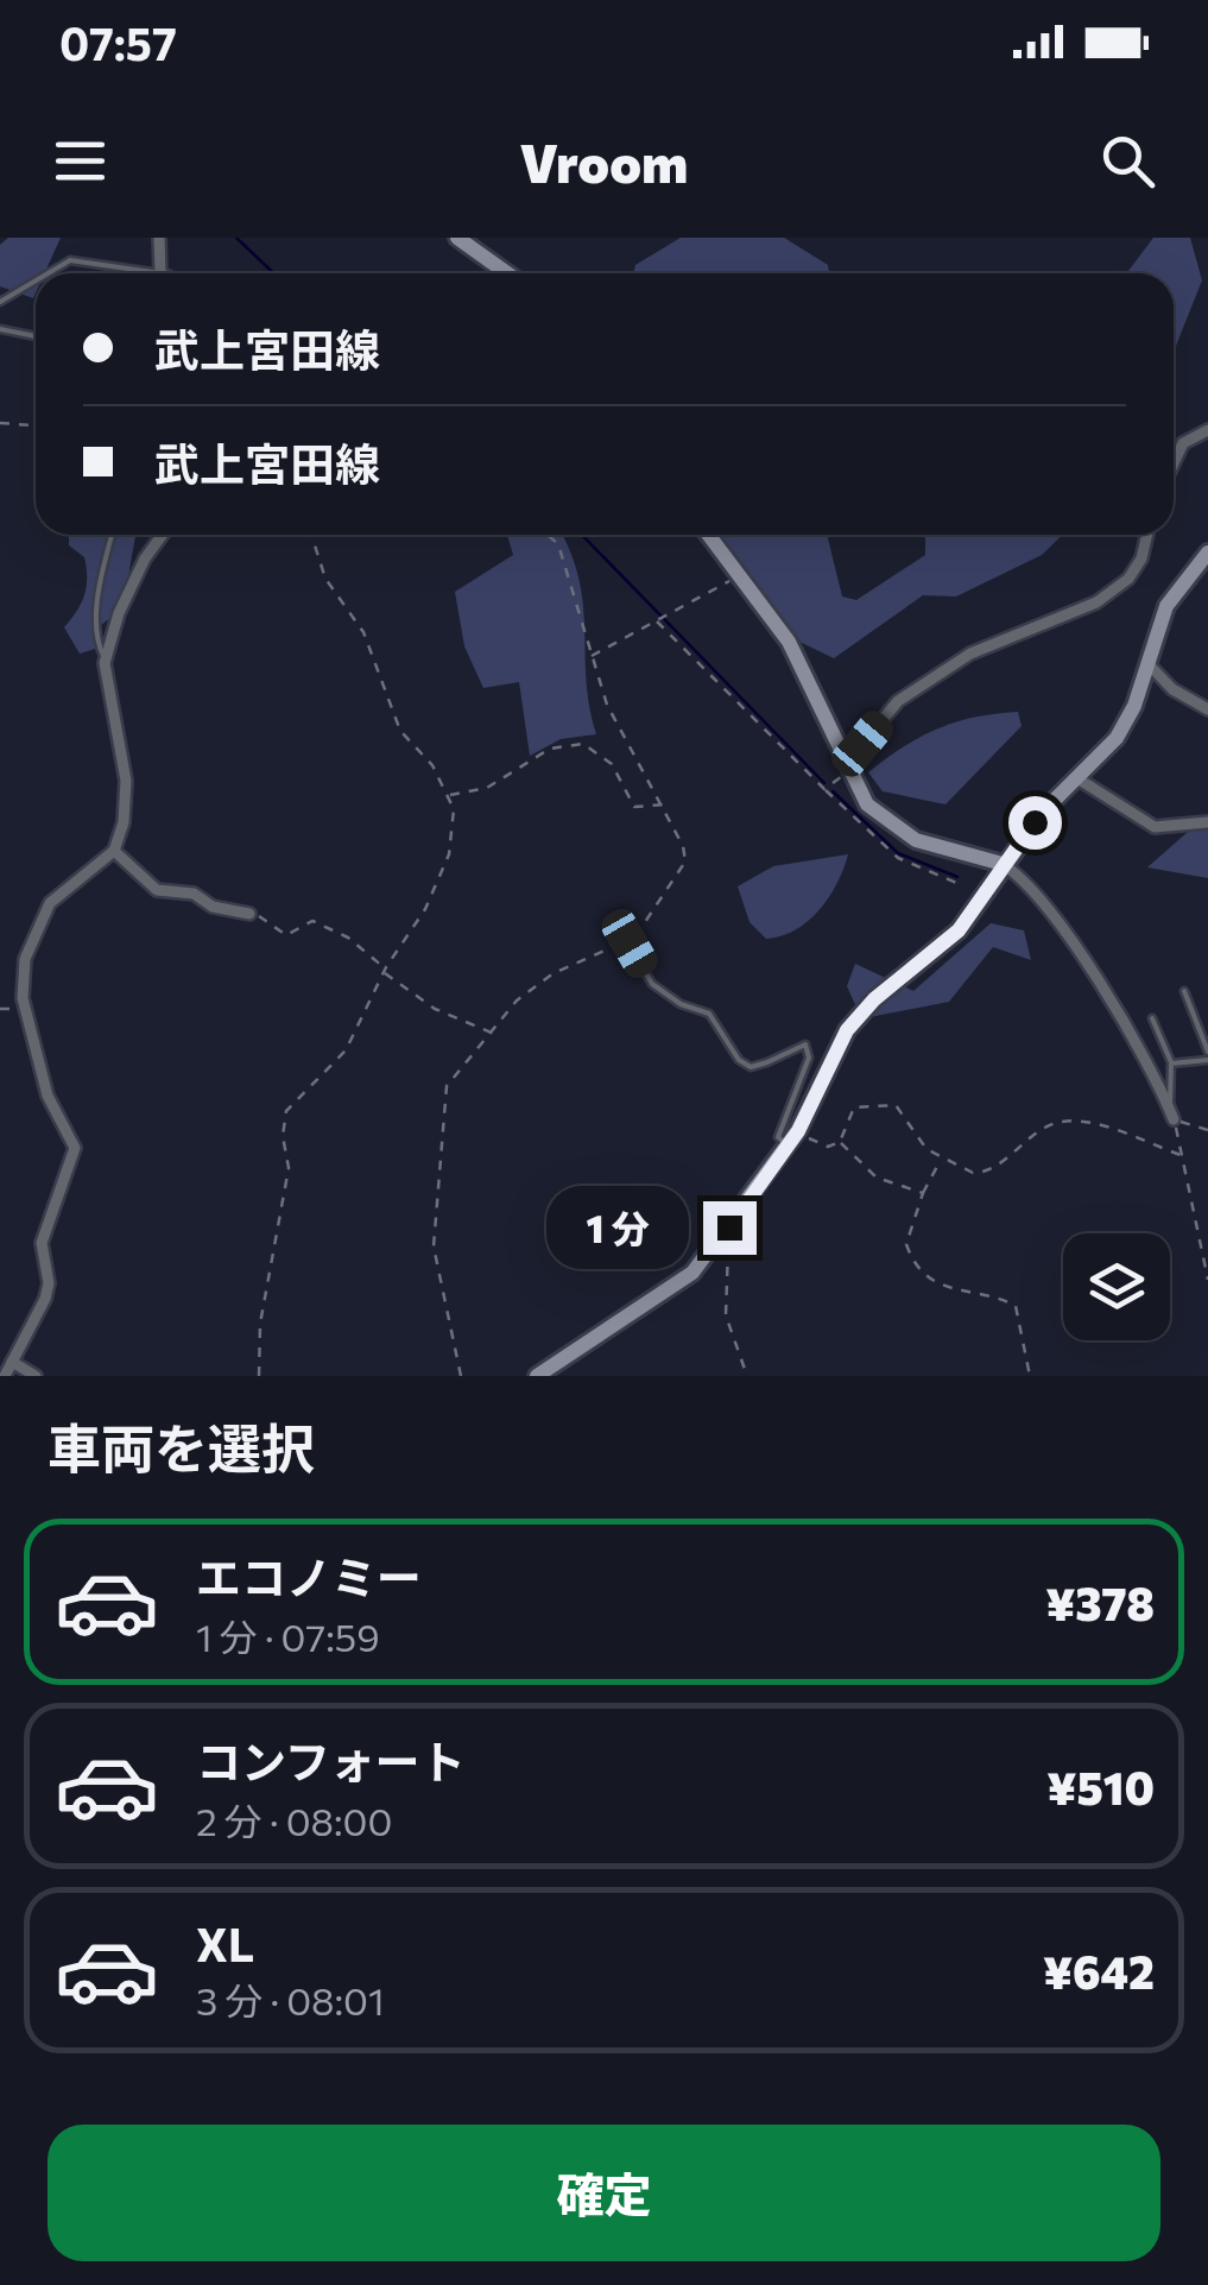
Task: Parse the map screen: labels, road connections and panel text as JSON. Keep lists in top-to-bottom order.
{
  "page": {
    "status": "07:57",
    "header": "Vroom",
    "banner": ["武上宮田線", "武上宮田線"],
    "bubble": "1 分",
    "heading": "車両を選択",
    "list": [
      {
        "name": "エコノミー",
        "note": "1 分 · 07:59",
        "value": "¥378"
      },
      {
        "name": "コンフォート",
        "note": "2 分 · 08:00",
        "value": "¥510"
      },
      {
        "name": "XL",
        "note": "3 分 · 08:01",
        "value": "¥642"
      }
    ],
    "buttons": "確定"
  }
}
